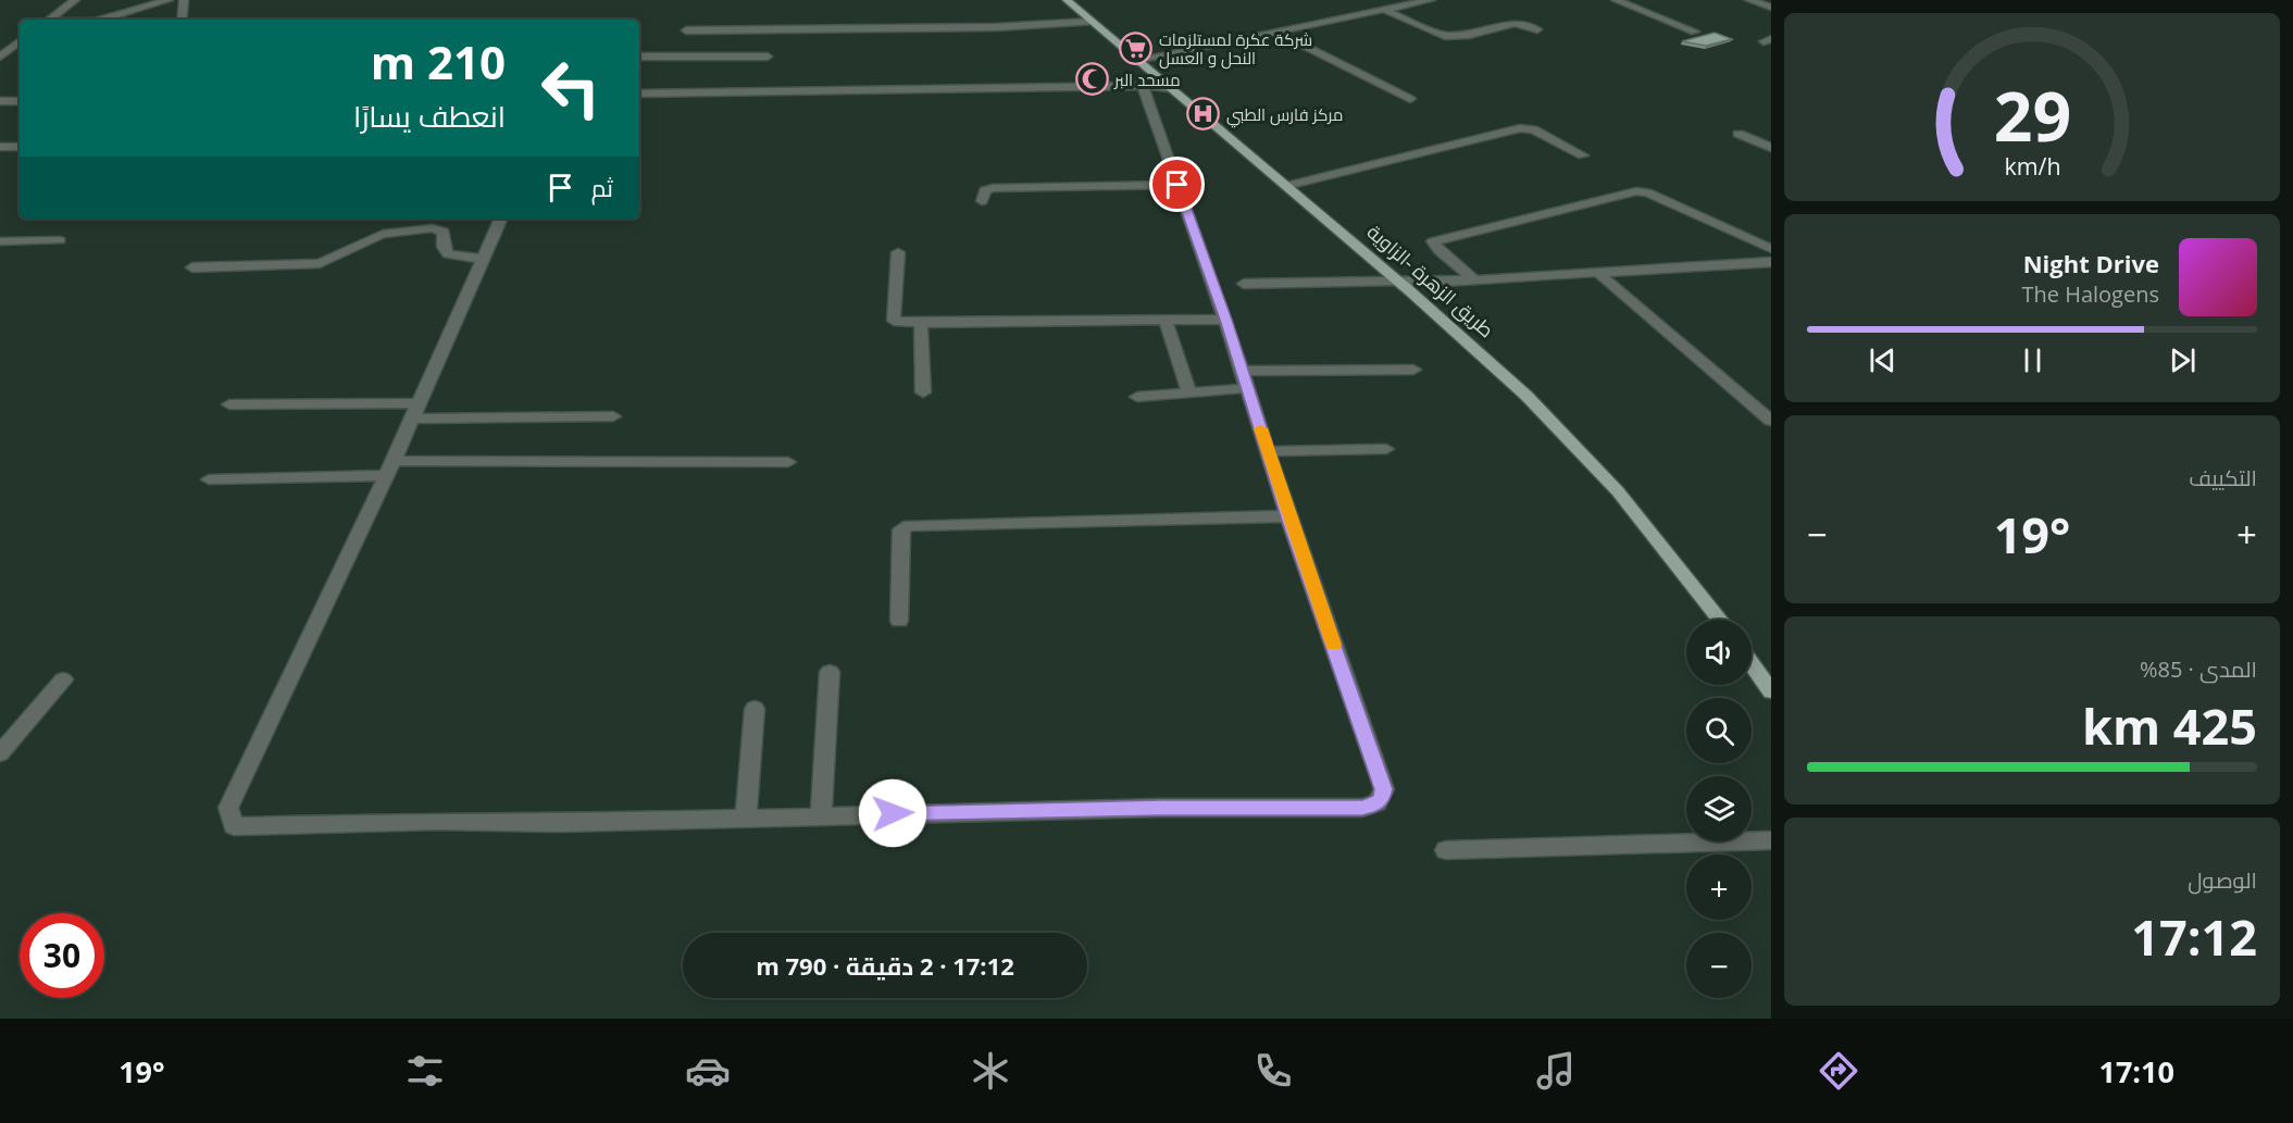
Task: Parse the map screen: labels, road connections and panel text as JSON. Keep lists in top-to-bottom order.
{
  "streets": {
    "main road": ["طريق الزهرة -الزاوية"]
  },
  "places": {
    "supermarket": ["شركة عكرة لمستلزمات النحل و العسل"],
    "mosque": ["مسحد البر"],
    "hospital": ["مركز فارس الطبي"]
  },
  "page": {
    "turn": ["210 m", "انعطف يسارًا"],
    "then": "ثم",
    "song": ["Night Drive", "The Halogens"],
    "tile": [
      "التكييف",
      ["المدى · 85%", "425 km"],
      ["الوصول", "17:12"]
    ],
    "heat": ["−", "19°", "+"],
    "map_buttons": ["+", "−"],
    "limit": "30",
    "trip": "17:12 · 2 دقيقة · 790 m",
    "tabs": ["17:10", "19°"],
    "gauge": ["29", "km/h"]
  }
}
